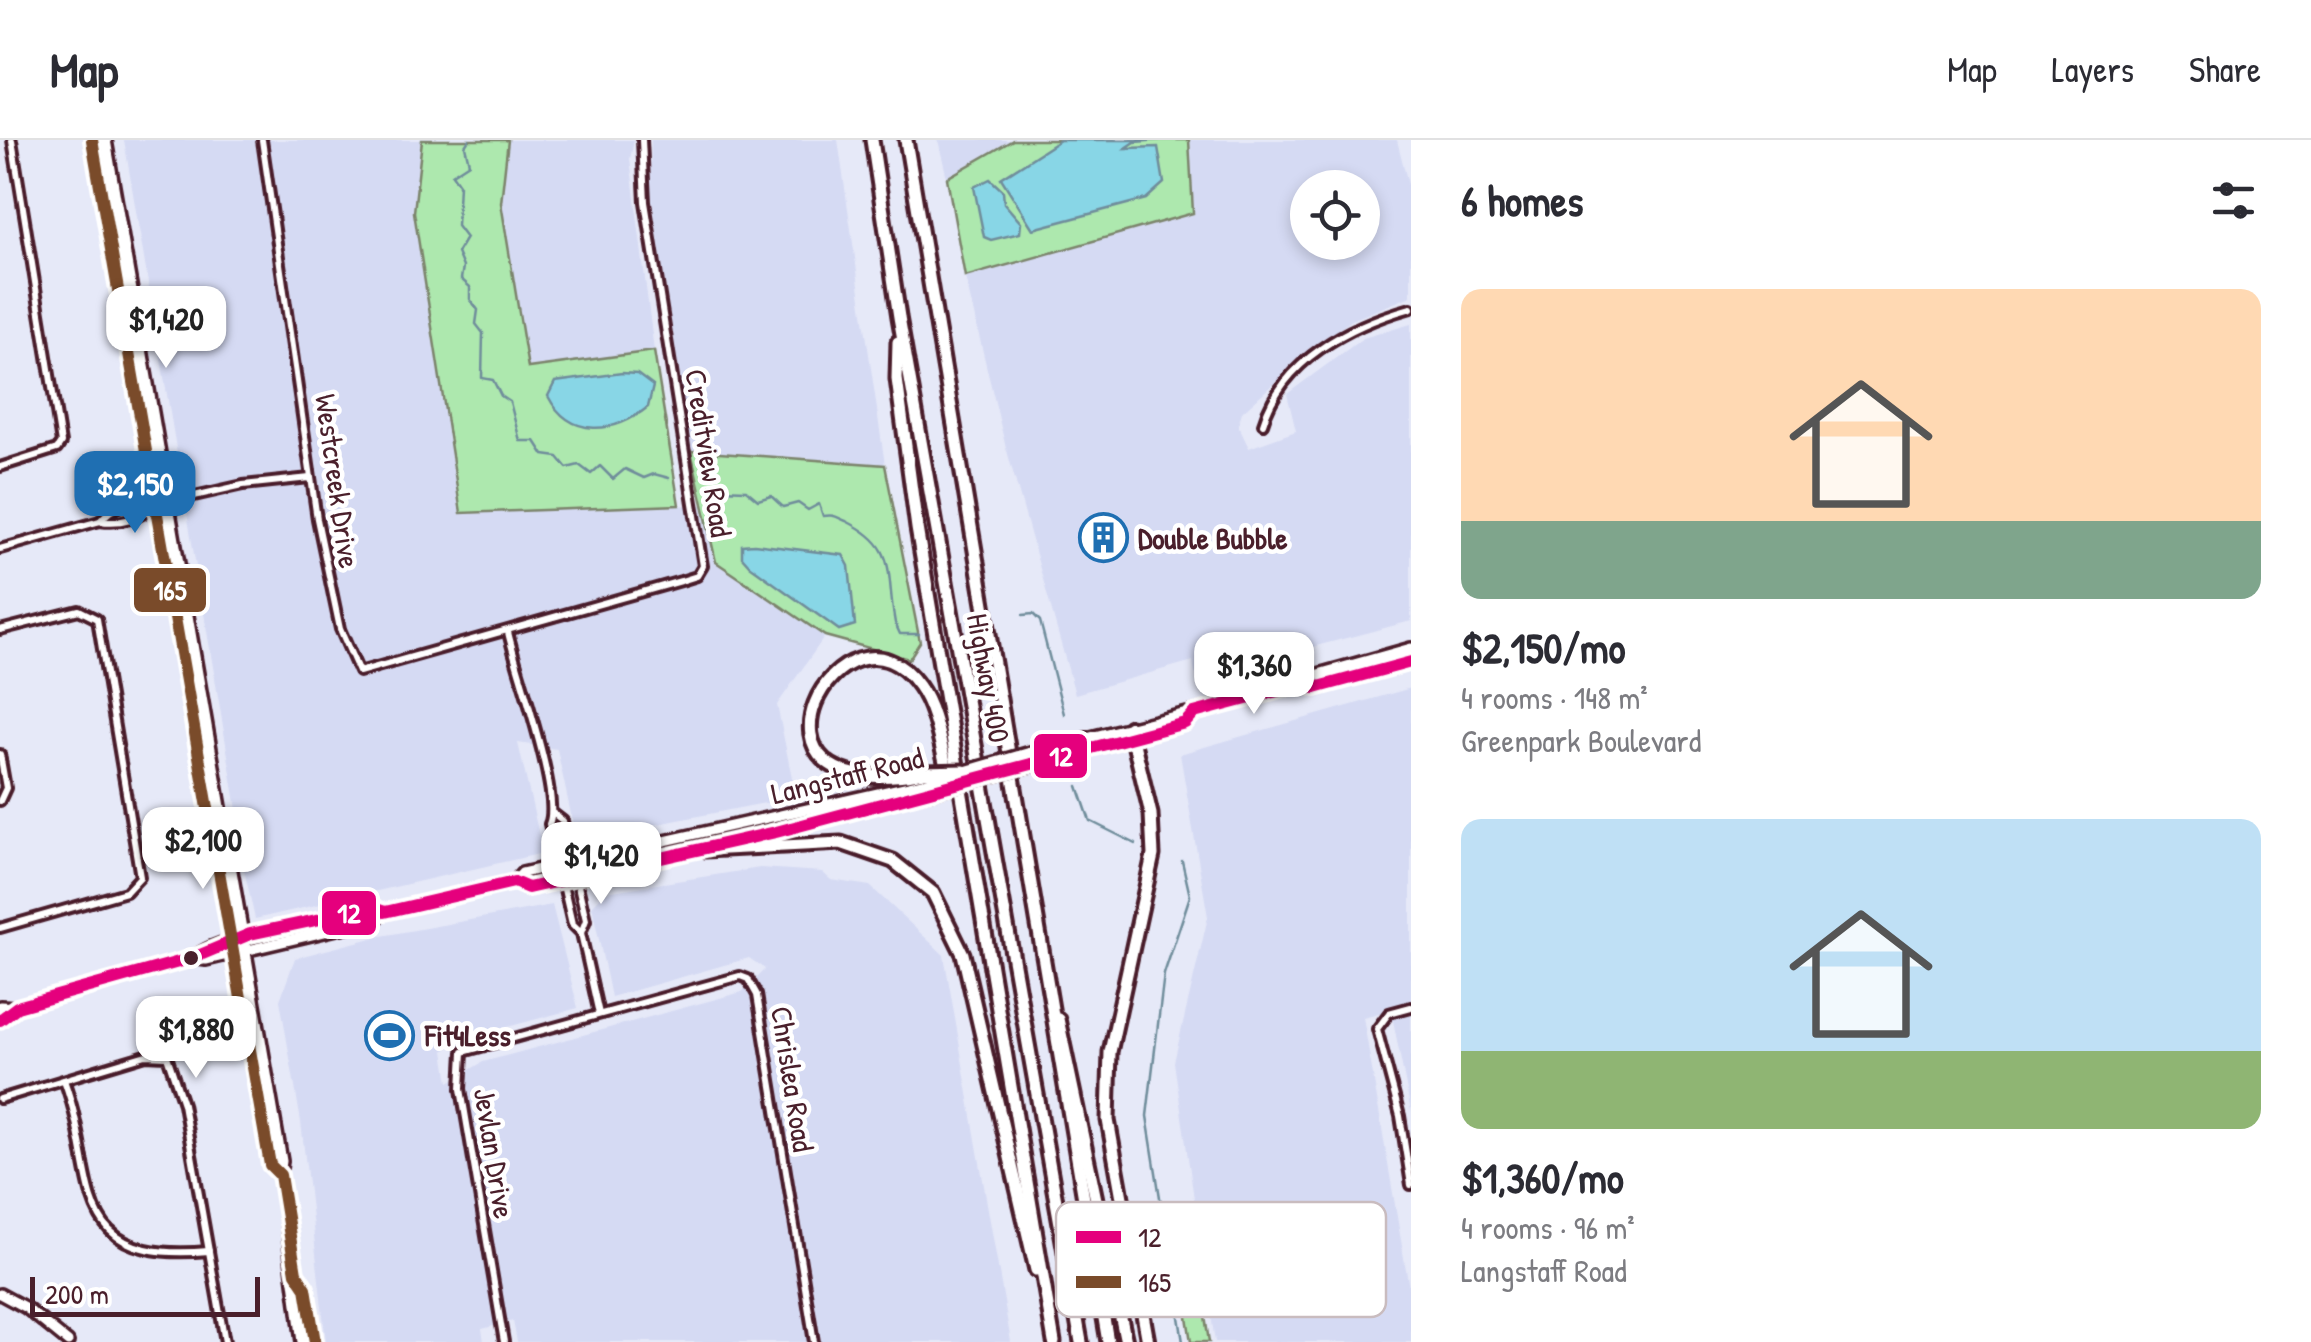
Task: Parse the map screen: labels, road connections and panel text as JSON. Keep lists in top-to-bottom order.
{
  "streets": {
    "highway": ["Highway 400"],
    "main road": ["Langstaff Road"],
    "street": [
      "Creditview Road",
      "Westcreek Drive",
      "Chrislea Road",
      "Jevlan Drive"
    ]
  },
  "crossings": [
    ["Creditview Road", "Westcreek Drive"],
    ["Chrislea Road", "Jevlan Drive"]
  ],
  "places": {
    "building": ["Double Bubble"],
    "sports": ["Fit4Less"]
  },
  "lines": ["transit line 165", "transit line 12"],
  "legend": ["12", "165"],
  "scale_bar": "200 m",
  "page": {
    "header": "Map",
    "nav": ["Map", "Layers", "Share"],
    "heading": "6 homes",
    "list": [
      {
        "name": "$2,150/mo",
        "note": "4 rooms · 148 m² · Greenpark Boulevard"
      },
      {
        "name": "$1,360/mo",
        "note": "4 rooms · 96 m² · Langstaff Road"
      }
    ],
    "price": [
      "$1,420",
      "$2,150",
      "$1,360",
      "$2,100",
      "$1,420",
      "$1,880"
    ],
    "scale": "200 m"
  }
}
